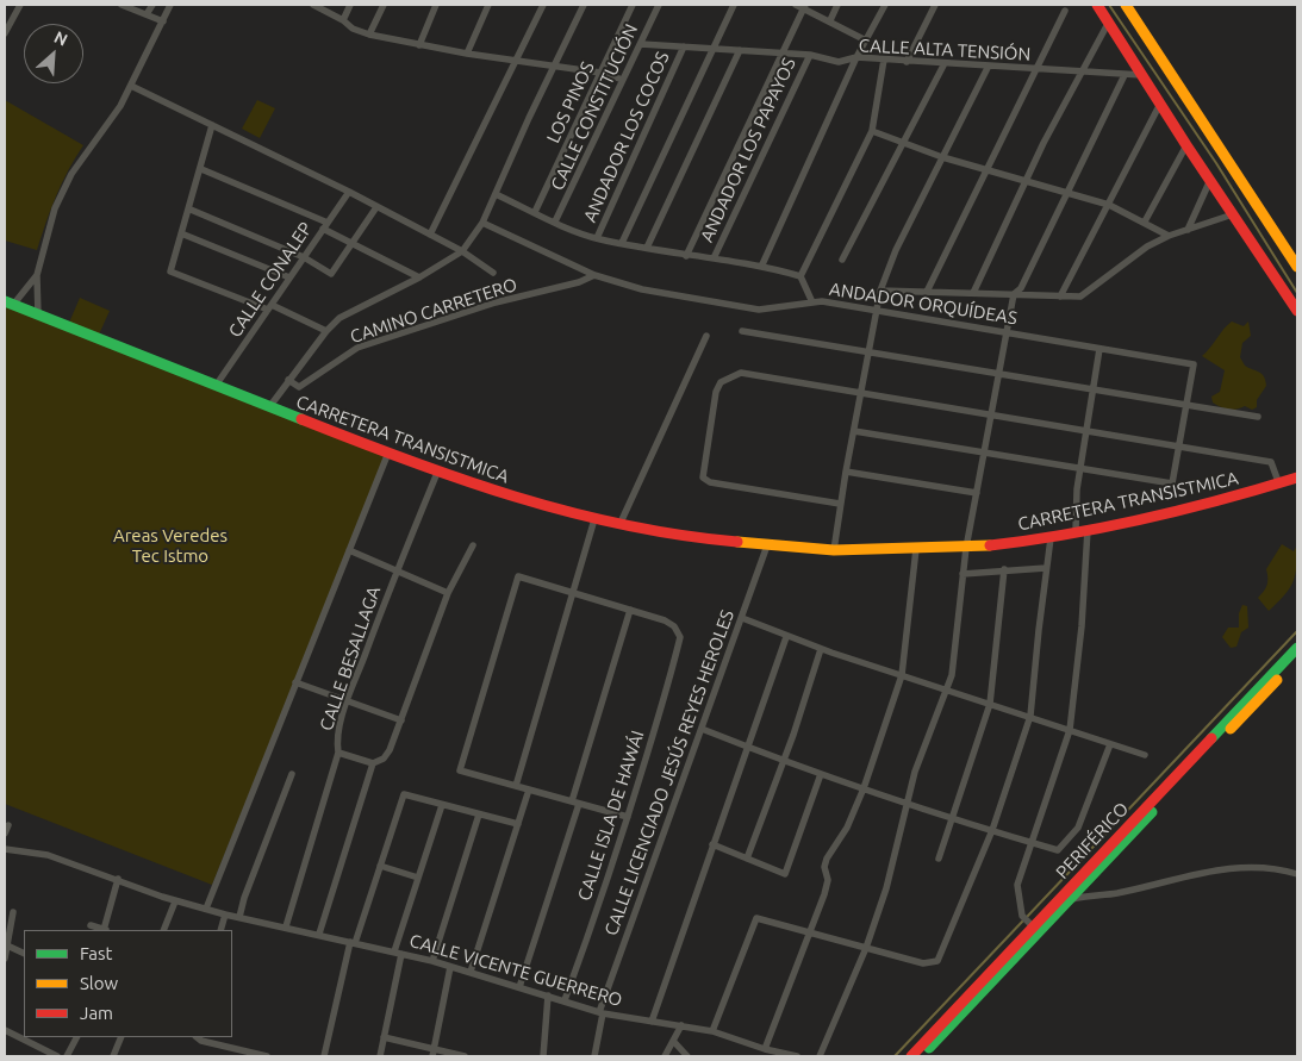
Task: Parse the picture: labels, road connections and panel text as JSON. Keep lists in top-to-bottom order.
{
  "streets": {
    "main road": ["CARRETERA TRANSISTMICA", "PERIFÉRICO"],
    "street": [
      "CALLE ALTA TENSIÓN",
      "LOS PINOS",
      "CALLE CONSTITUCIÓN",
      "ANDADOR LOS COCOS",
      "ANDADOR LOS PAPAYOS",
      "CALLE CONALEP",
      "ANDADOR ORQUÍDEAS",
      "CAMINO CARRETERO",
      "CALLE BESALLAGA",
      "CALLE LICENCIADO JESÚS REYES HEROLES",
      "CALLE ISLA DE HAWÁI",
      "CALLE VICENTE GUERRERO"
    ]
  },
  "crossings": [
    ["CALLE ALTA TENSIÓN", "CALLE CONSTITUCIÓN"],
    ["CALLE ALTA TENSIÓN", "ANDADOR LOS COCOS"],
    ["CALLE ALTA TENSIÓN", "ANDADOR LOS PAPAYOS"],
    ["CALLE CONALEP", "CARRETERA TRANSISTMICA"],
    ["ANDADOR ORQUÍDEAS", "CAMINO CARRETERO"],
    ["CARRETERA TRANSISTMICA", "CALLE BESALLAGA"],
    ["CARRETERA TRANSISTMICA", "CALLE LICENCIADO JESÚS REYES HEROLES"],
    ["CALLE LICENCIADO JESÚS REYES HEROLES", "CALLE VICENTE GUERRERO"],
    ["CALLE ISLA DE HAWÁI", "CALLE VICENTE GUERRERO"]
  ],
  "parks": ["Areas Veredes Tec Istmo"],
  "legend": ["Fast", "Slow", "Jam"],
  "north": "top right"
}
